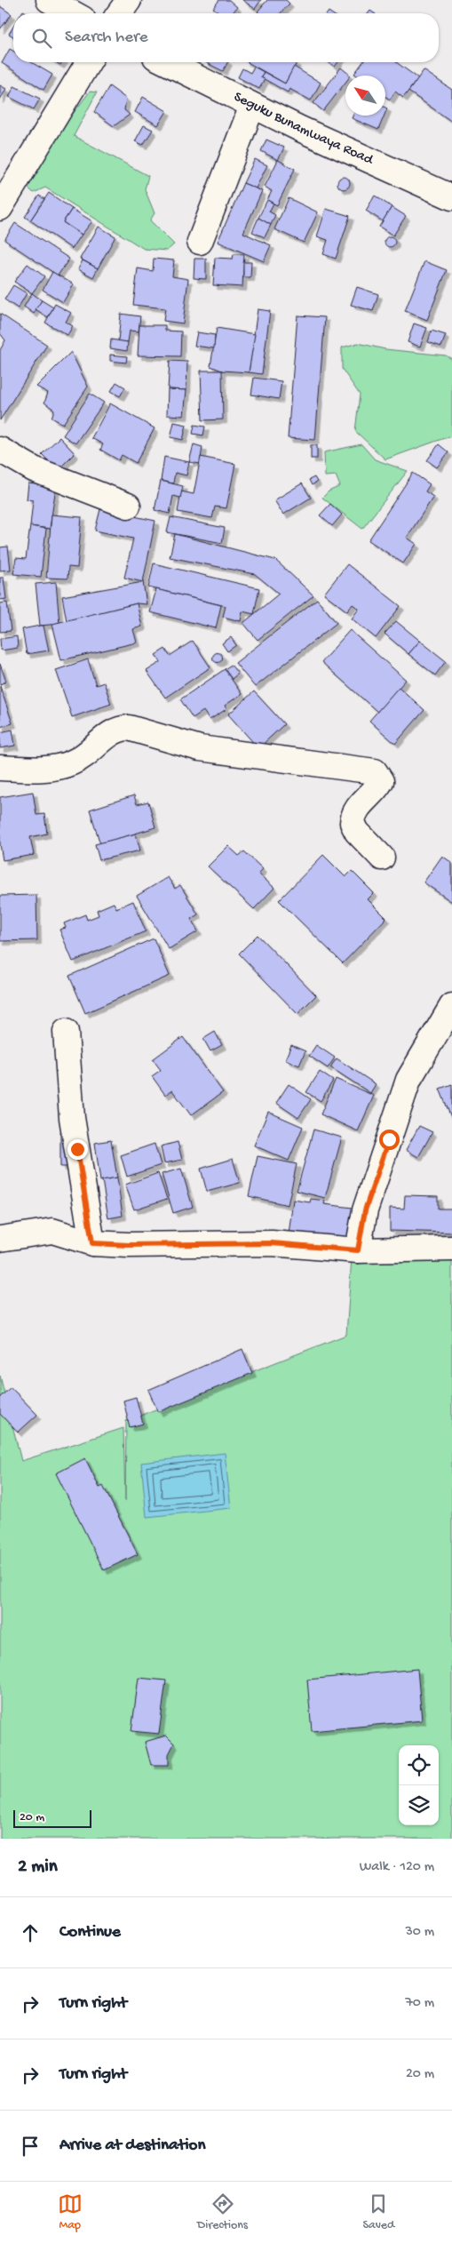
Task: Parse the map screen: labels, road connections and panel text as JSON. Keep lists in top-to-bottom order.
{
  "streets": {
    "street": ["Seguku Bunamwaya Road"]
  },
  "scale_bar": "20 m",
  "north": "top left",
  "page": {
    "search": "Search here",
    "scale": "20 m",
    "heading": ["2 min", "Walk · 120 m"],
    "list": [
      ["Continue", "30 m"],
      ["Turn right", "70 m"],
      ["Turn right", "20 m"],
      "Arrive at destination"
    ],
    "nav": ["Map", "Directions", "Saved"]
  }
}
